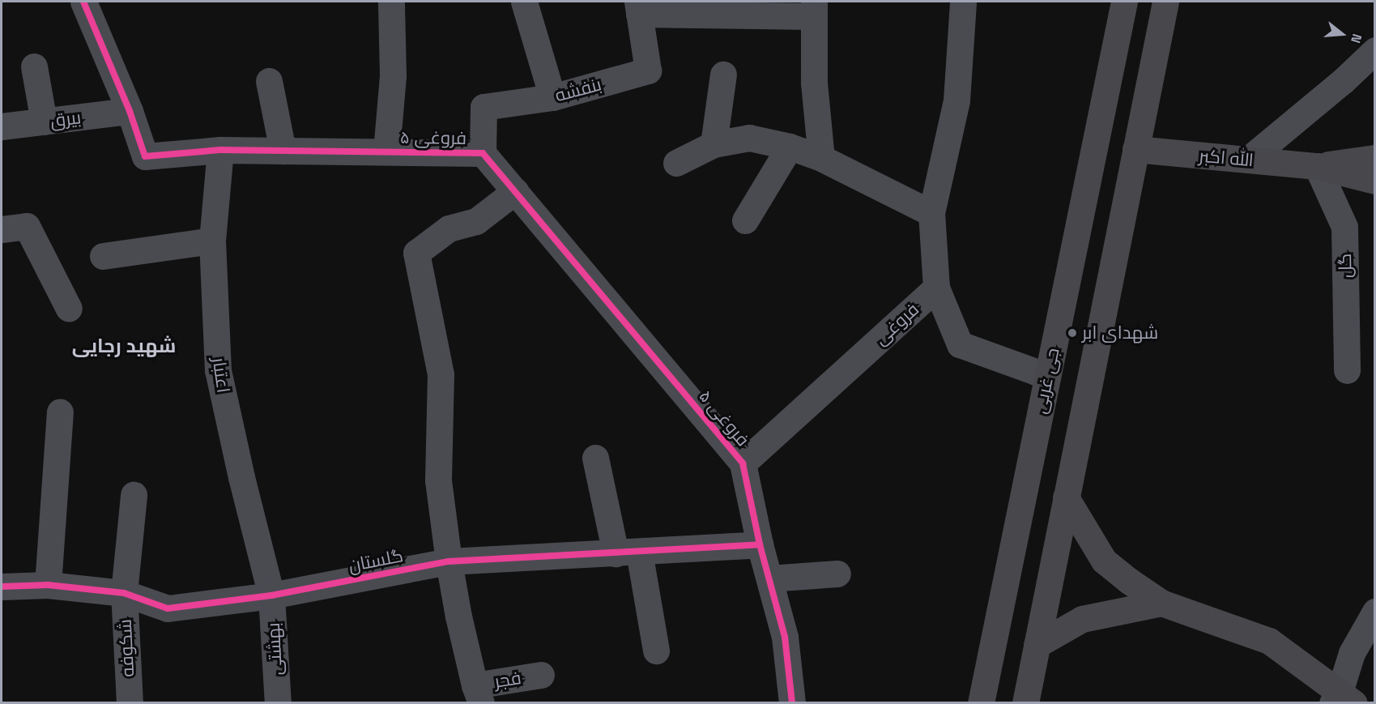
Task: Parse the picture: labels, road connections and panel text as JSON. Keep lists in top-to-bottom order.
{
  "streets": {
    "main road": ["الله اکبر", "جی غربی"],
    "street": [
      "بنفشه",
      "بیرق",
      "فروغی ۵",
      "گل",
      "فروغی",
      "اعتبار",
      "گلستان",
      "شکوفه",
      "بهشتی",
      "فجر"
    ]
  },
  "crossings": [
    ["بنفشه", "فروغی ۵"],
    ["بیرق", "فروغی ۵"],
    ["فروغی ۵", "فروغی"],
    ["فروغی ۵", "اعتبار"],
    ["الله اکبر", "گل"],
    ["فروغی", "جی غربی"],
    ["اعتبار", "گلستان"],
    ["اعتبار", "بهشتی"],
    ["گلستان", "شکوفه"],
    ["گلستان", "بهشتی"]
  ],
  "districts": ["شهید رجایی"],
  "places": ["شهدای ابر"],
  "north": "right"
}
